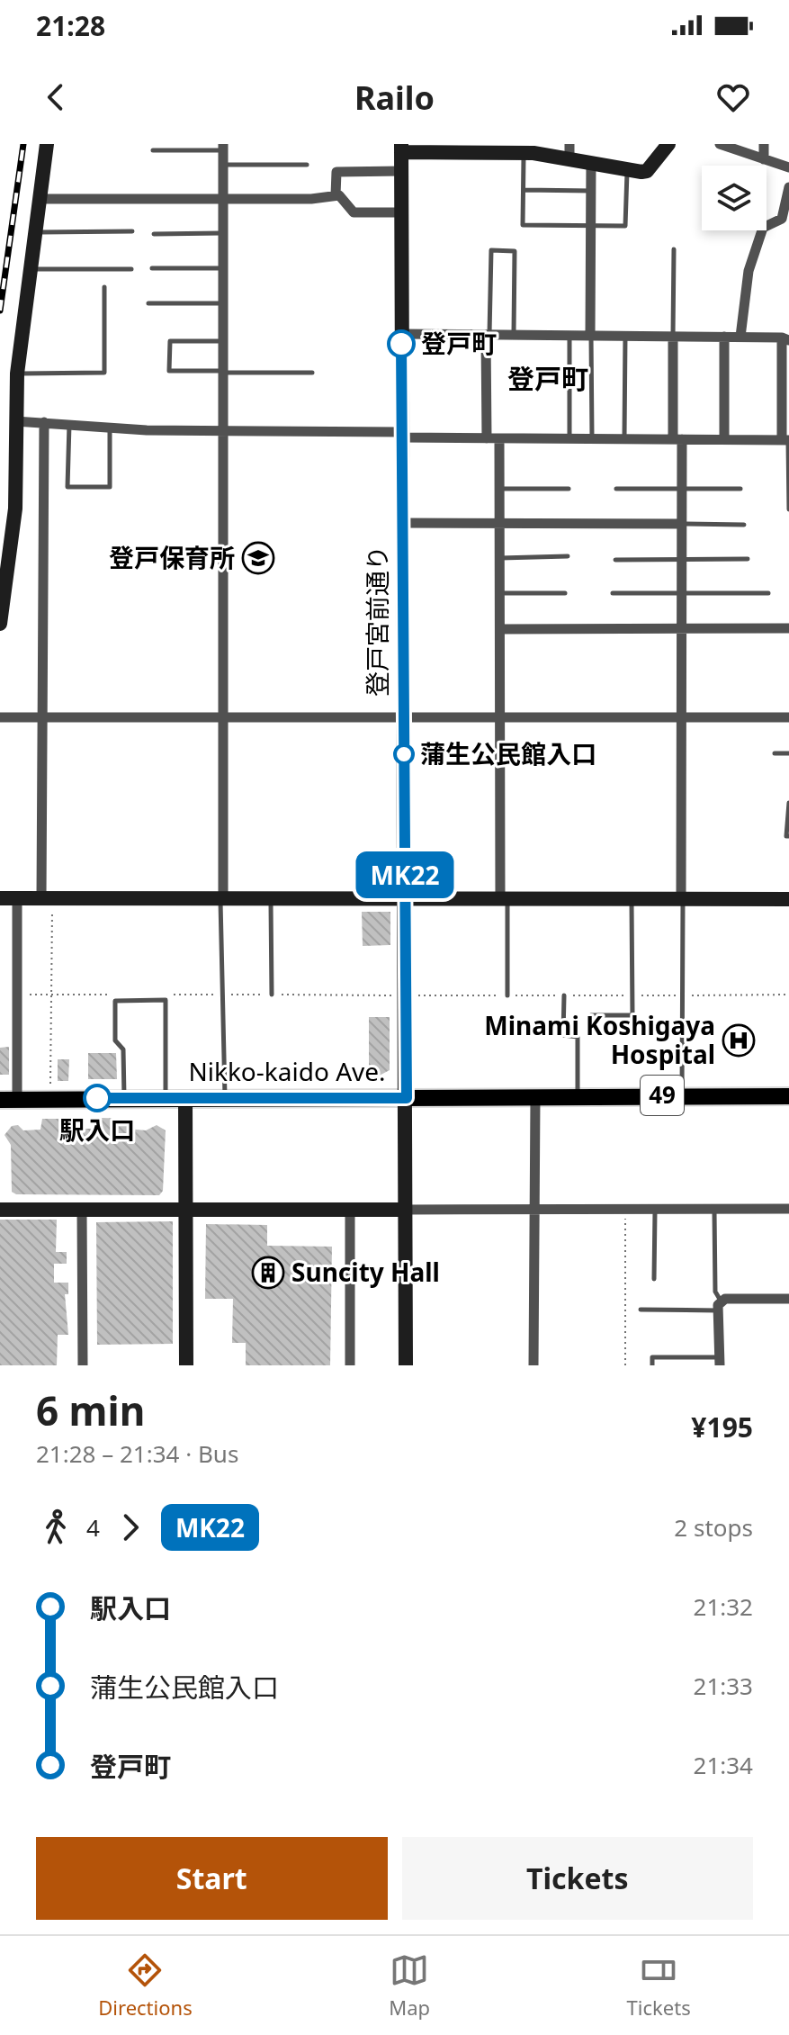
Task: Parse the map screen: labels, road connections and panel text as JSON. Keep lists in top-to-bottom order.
{
  "streets": {
    "main road": ["Nikko-kaido Ave.", "49"],
    "street": ["登戸宮前通り"]
  },
  "crossings": [
    ["登戸宮前通り", "Nikko-kaido Ave."]
  ],
  "districts": ["登戸町"],
  "places": {
    "other": ["登戸町", "蒲生公民館入口", "駅入口"],
    "school or university": ["登戸保育所"],
    "hospital": ["Minami Koshigaya Hospital"],
    "building": ["Suncity Hall"]
  },
  "lines": ["bus line MK22"],
  "page": {
    "status": "21:28",
    "header": "Railo",
    "on_map": "MK22",
    "heading": ["6 min", "21:28 – 21:34 · Bus", "¥195"],
    "legs": ["4", "MK22", "2 stops"],
    "list": [
      {
        "name": "駅入口",
        "value": "21:32"
      },
      {
        "name": "蒲生公民館入口",
        "value": "21:33"
      },
      {
        "name": "登戸町",
        "value": "21:34"
      }
    ],
    "buttons": ["Start", "Tickets"],
    "tabs": ["Directions", "Map", "Tickets"]
  }
}
